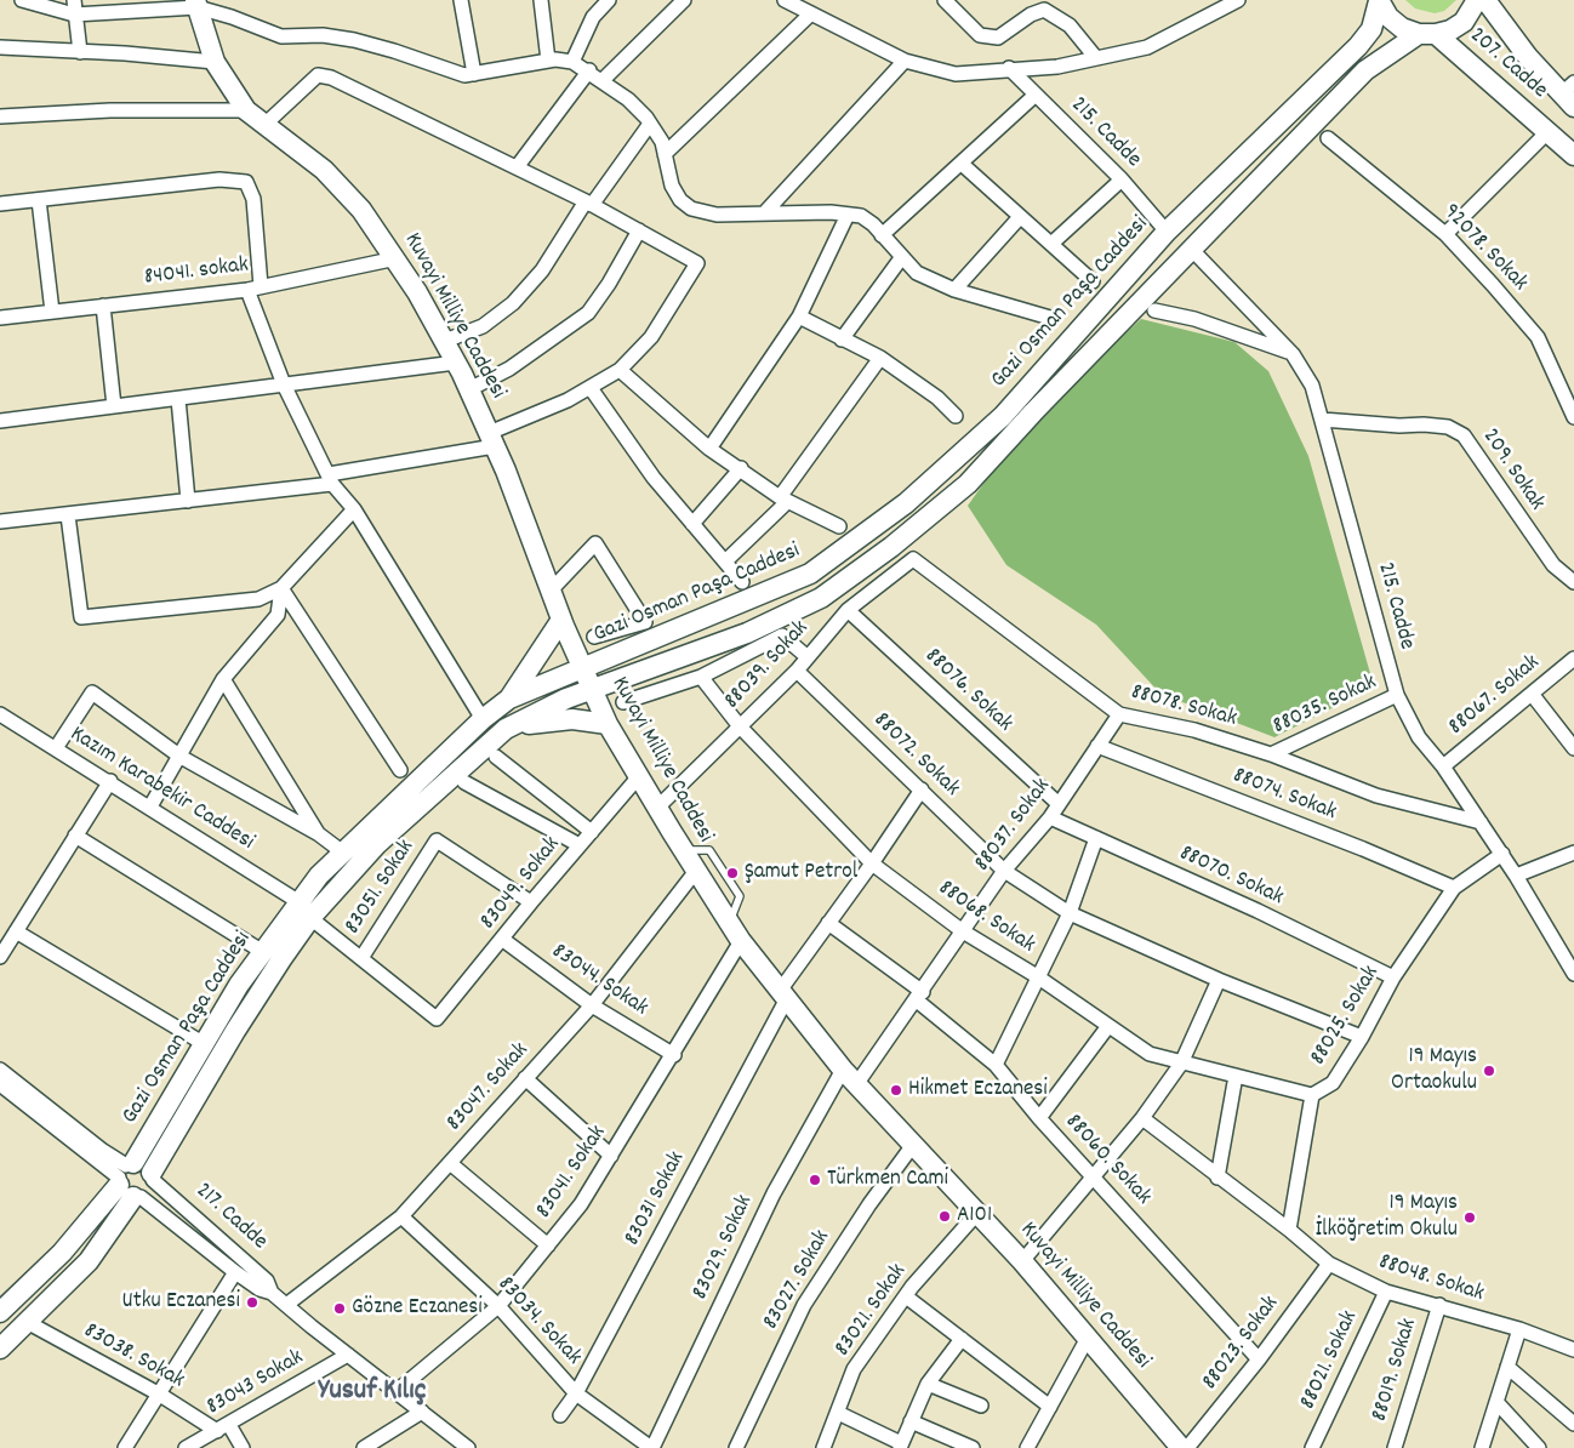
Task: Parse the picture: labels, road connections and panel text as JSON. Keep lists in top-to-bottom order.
{
  "streets": {
    "main road": ["207. Cadde", "Gazi Osman Paşa Caddesi", "Kuvayi Milliye Caddesi"],
    "street": [
      "215. Cadde",
      "92078. Sokak",
      "84041. sokak",
      "209. Sokak",
      "88039. Sokak",
      "88076. Sokak",
      "88067. Sokak",
      "88035. Sokak",
      "88078. Sokak",
      "88072. Sokak",
      "Kazım Karabekir Caddesi",
      "88074. Sokak",
      "88037. Sokak",
      "88070. Sokak",
      "83049. Sokak",
      "83051. Sokak",
      "88068. Sokak",
      "83044. Sokak",
      "88025. Sokak",
      "83047. Sokak",
      "88060. Sokak",
      "83041. Sokak",
      "83031 Sokak",
      "217. Cadde",
      "83029. Sokak",
      "88048. Sokak",
      "83027. Sokak",
      "83021. Sokak",
      "83034. Sokak",
      "88023. Sokak",
      "83038. Sokak",
      "88021. Sokak",
      "88019. Sokak",
      "83043 Sokak"
    ]
  },
  "crossings": [
    ["207. Cadde", "Gazi Osman Paşa Caddesi"],
    ["215. Cadde", "Gazi Osman Paşa Caddesi"],
    ["215. Cadde", "209. Sokak"],
    ["215. Cadde", "88067. Sokak"],
    ["215. Cadde", "88035. Sokak"],
    ["215. Cadde", "88078. Sokak"],
    ["215. Cadde", "88025. Sokak"],
    ["84041. sokak", "Kuvayi Milliye Caddesi"],
    ["Gazi Osman Paşa Caddesi", "Kuvayi Milliye Caddesi"],
    ["Gazi Osman Paşa Caddesi", "Kazım Karabekir Caddesi"],
    ["Gazi Osman Paşa Caddesi", "217. Cadde"],
    ["Kuvayi Milliye Caddesi", "88039. Sokak"],
    ["Kuvayi Milliye Caddesi", "88037. Sokak"],
    ["Kuvayi Milliye Caddesi", "83049. Sokak"],
    ["Kuvayi Milliye Caddesi", "83047. Sokak"],
    ["Kuvayi Milliye Caddesi", "83041. Sokak"],
    ["Kuvayi Milliye Caddesi", "83031 Sokak"],
    ["Kuvayi Milliye Caddesi", "83029. Sokak"],
    ["Kuvayi Milliye Caddesi", "83027. Sokak"],
    ["Kuvayi Milliye Caddesi", "83021. Sokak"],
    ["88039. Sokak", "88076. Sokak"],
    ["88039. Sokak", "88078. Sokak"],
    ["88039. Sokak", "88072. Sokak"],
    ["88039. Sokak", "88068. Sokak"],
    ["88076. Sokak", "88037. Sokak"],
    ["88035. Sokak", "88078. Sokak"],
    ["88078. Sokak", "88037. Sokak"],
    ["88072. Sokak", "88037. Sokak"],
    ["88072. Sokak", "83031 Sokak"],
    ["Kazım Karabekir Caddesi", "83049. Sokak"],
    ["Kazım Karabekir Caddesi", "83051. Sokak"],
    ["88074. Sokak", "88037. Sokak"],
    ["88074. Sokak", "88025. Sokak"],
    ["88037. Sokak", "88070. Sokak"],
    ["88037. Sokak", "88068. Sokak"],
    ["88037. Sokak", "88060. Sokak"],
    ["88070. Sokak", "88025. Sokak"],
    ["83049. Sokak", "83051. Sokak"],
    ["83049. Sokak", "83044. Sokak"],
    ["88068. Sokak", "88025. Sokak"],
    ["88068. Sokak", "83031 Sokak"],
    ["83044. Sokak", "83047. Sokak"],
    ["83044. Sokak", "83041. Sokak"],
    ["88025. Sokak", "88048. Sokak"],
    ["83047. Sokak", "217. Cadde"],
    ["83047. Sokak", "83034. Sokak"],
    ["88060. Sokak", "83031 Sokak"],
    ["88060. Sokak", "88023. Sokak"],
    ["83041. Sokak", "217. Cadde"],
    ["83041. Sokak", "83034. Sokak"],
    ["83031 Sokak", "83034. Sokak"],
    ["217. Cadde", "83043 Sokak"],
    ["83029. Sokak", "83034. Sokak"],
    ["88048. Sokak", "88023. Sokak"],
    ["88048. Sokak", "88021. Sokak"],
    ["88048. Sokak", "88019. Sokak"],
    ["83038. Sokak", "83043 Sokak"]
  ],
  "districts": ["Yusuf Kılıç"],
  "places": [
    "Şamut Petrol",
    "19 Mayıs Ortaokulu",
    "Hikmet Eczanesi",
    "Türkmen Cami",
    "A101",
    "19 Mayıs İlköğretim Okulu",
    "Utku Eczanesi",
    "Gözne Eczanesi"
  ]
}
